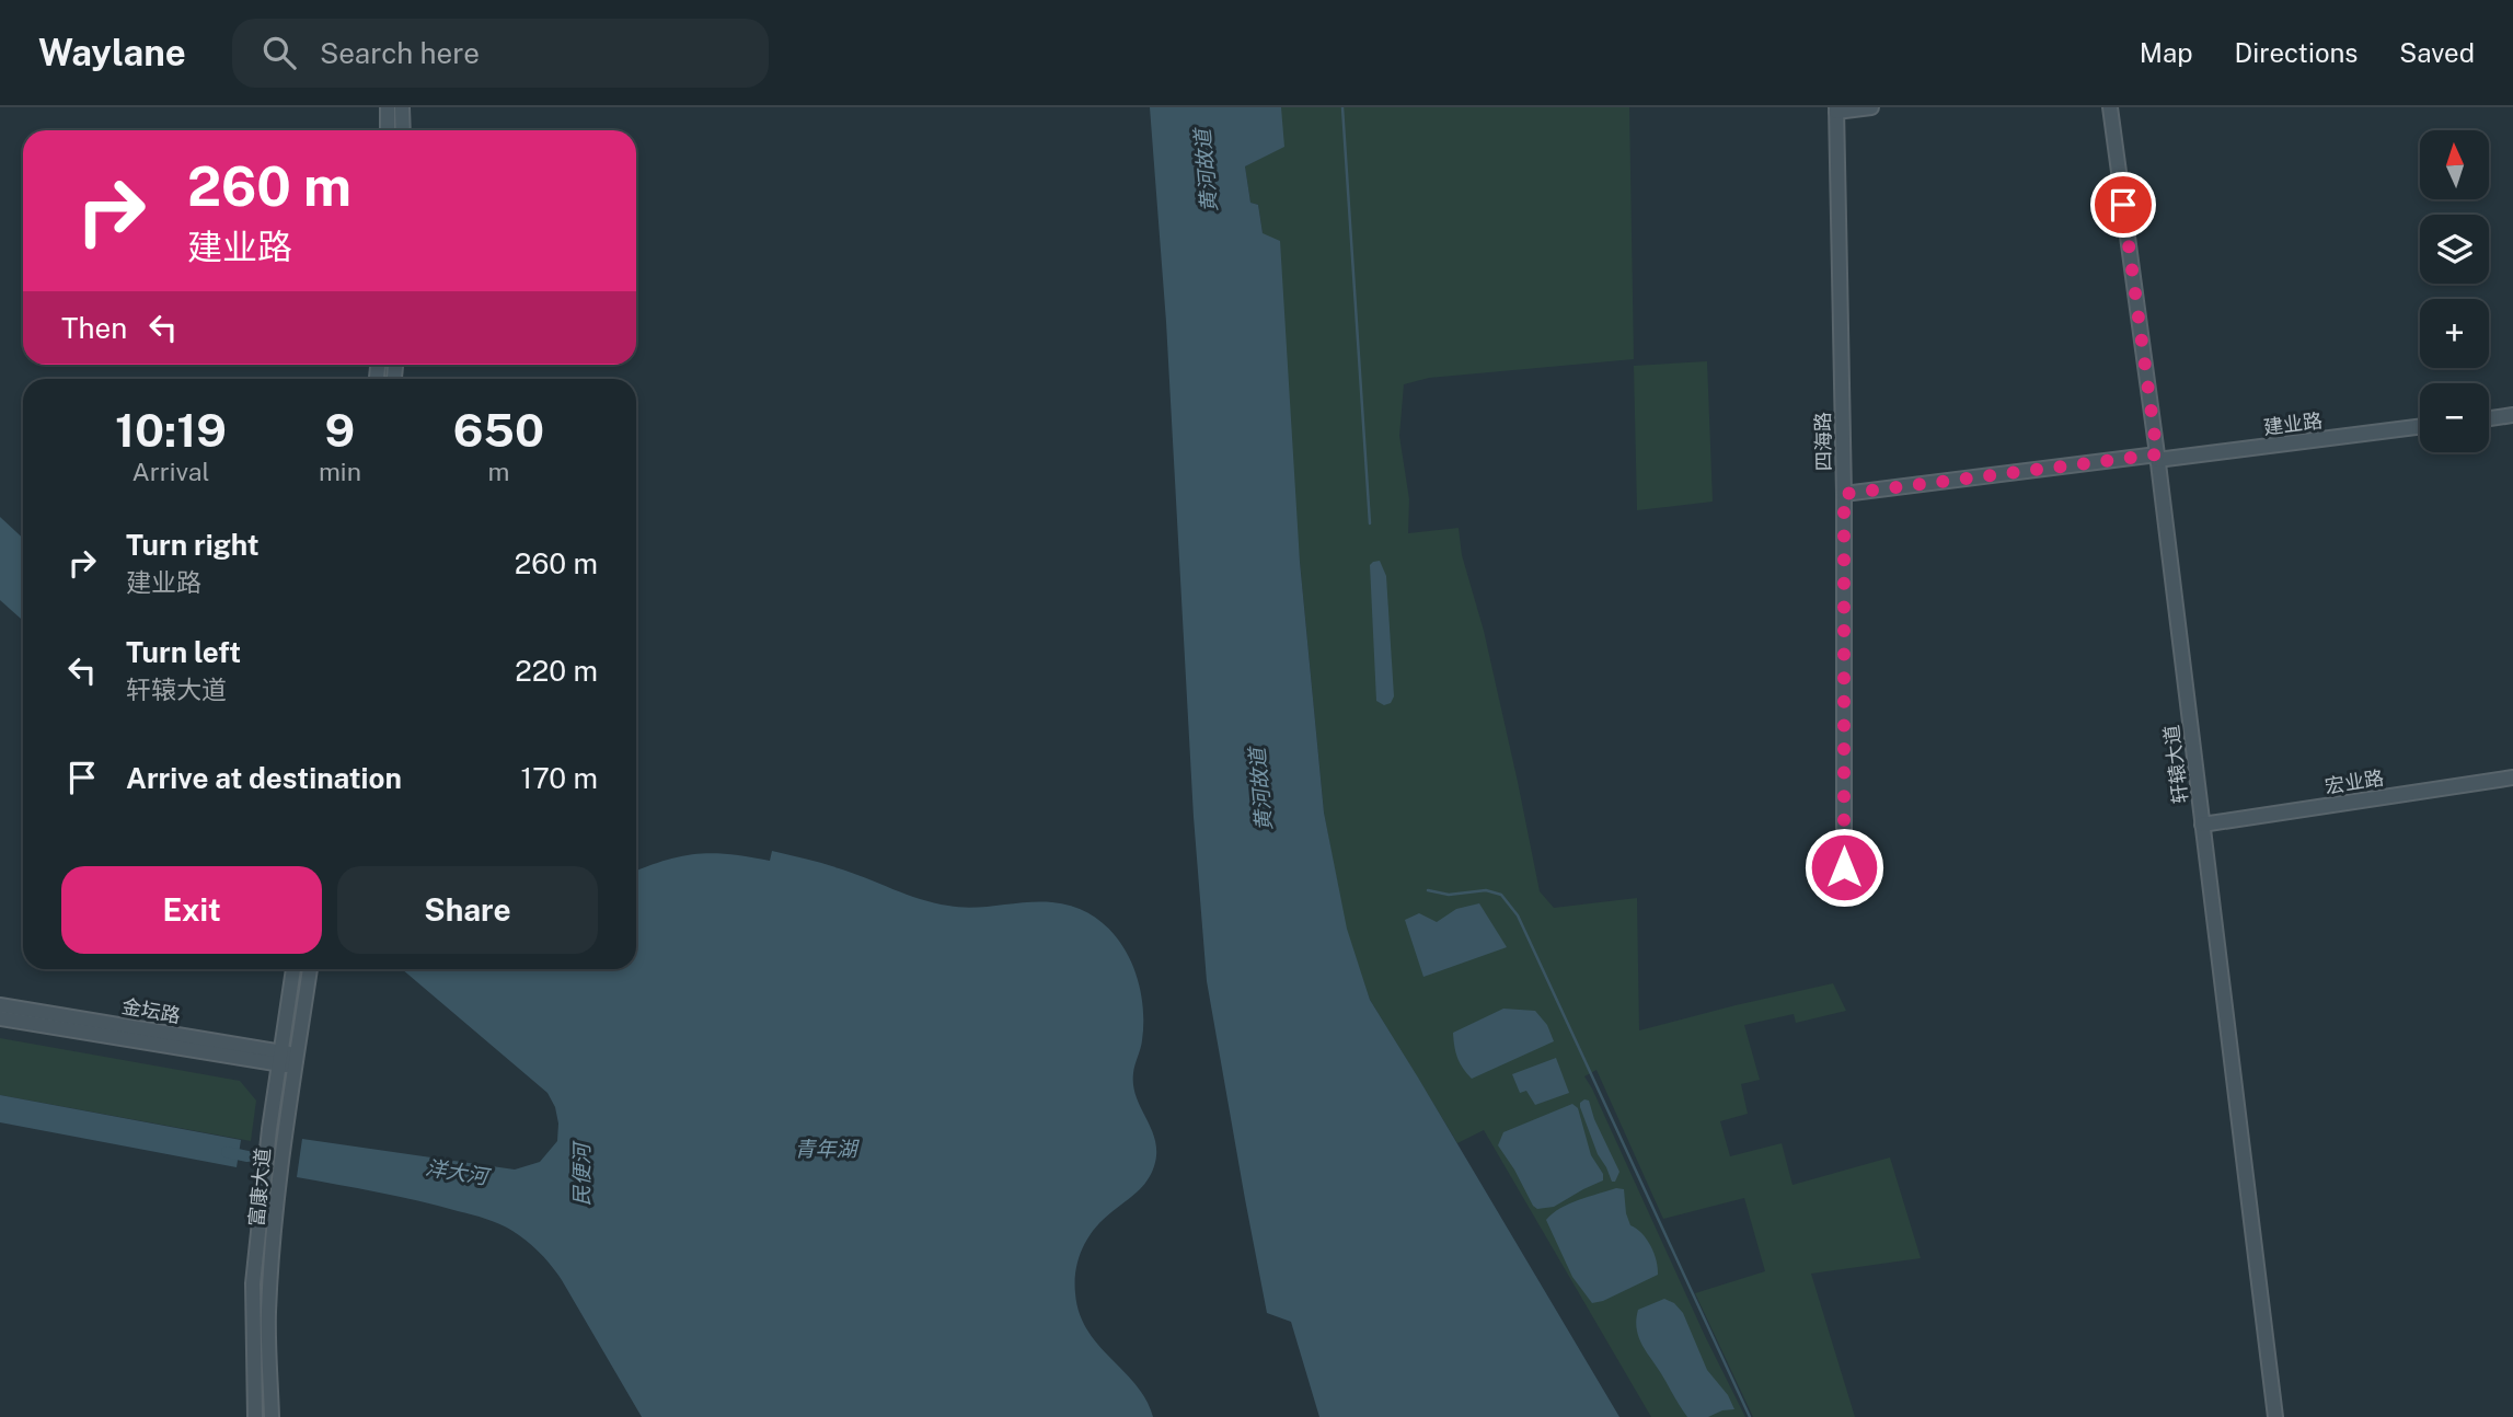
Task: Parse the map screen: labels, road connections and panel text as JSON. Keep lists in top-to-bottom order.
{
  "streets": {
    "street": [
      "建业路",
      "四海路",
      "轩辕大道",
      "宏业路",
      "金坛路",
      "富康大道"
    ]
  },
  "crossings": [
    ["建业路", "四海路"],
    ["建业路", "轩辕大道"],
    ["轩辕大道", "宏业路"],
    ["金坛路", "富康大道"]
  ],
  "water": [
    "黄河故道",
    "青年湖",
    "洋大河",
    "民便河"
  ],
  "north": "top",
  "page": {
    "header": "Waylane",
    "search": "Search here",
    "nav": ["Map", "Directions", "Saved"],
    "map_buttons": ["+", "−"],
    "turn": ["260 m", "建业路"],
    "then": "Then",
    "eta": [
      "10:19",
      "Arrival",
      "9",
      "min",
      "650",
      "m"
    ],
    "list": [
      {
        "name": "Turn right",
        "note": "建业路",
        "value": "260 m"
      },
      {
        "name": "Turn left",
        "note": "轩辕大道",
        "value": "220 m"
      },
      {
        "name": "Arrive at destination",
        "value": "170 m"
      }
    ],
    "buttons": ["Exit", "Share"]
  }
}
